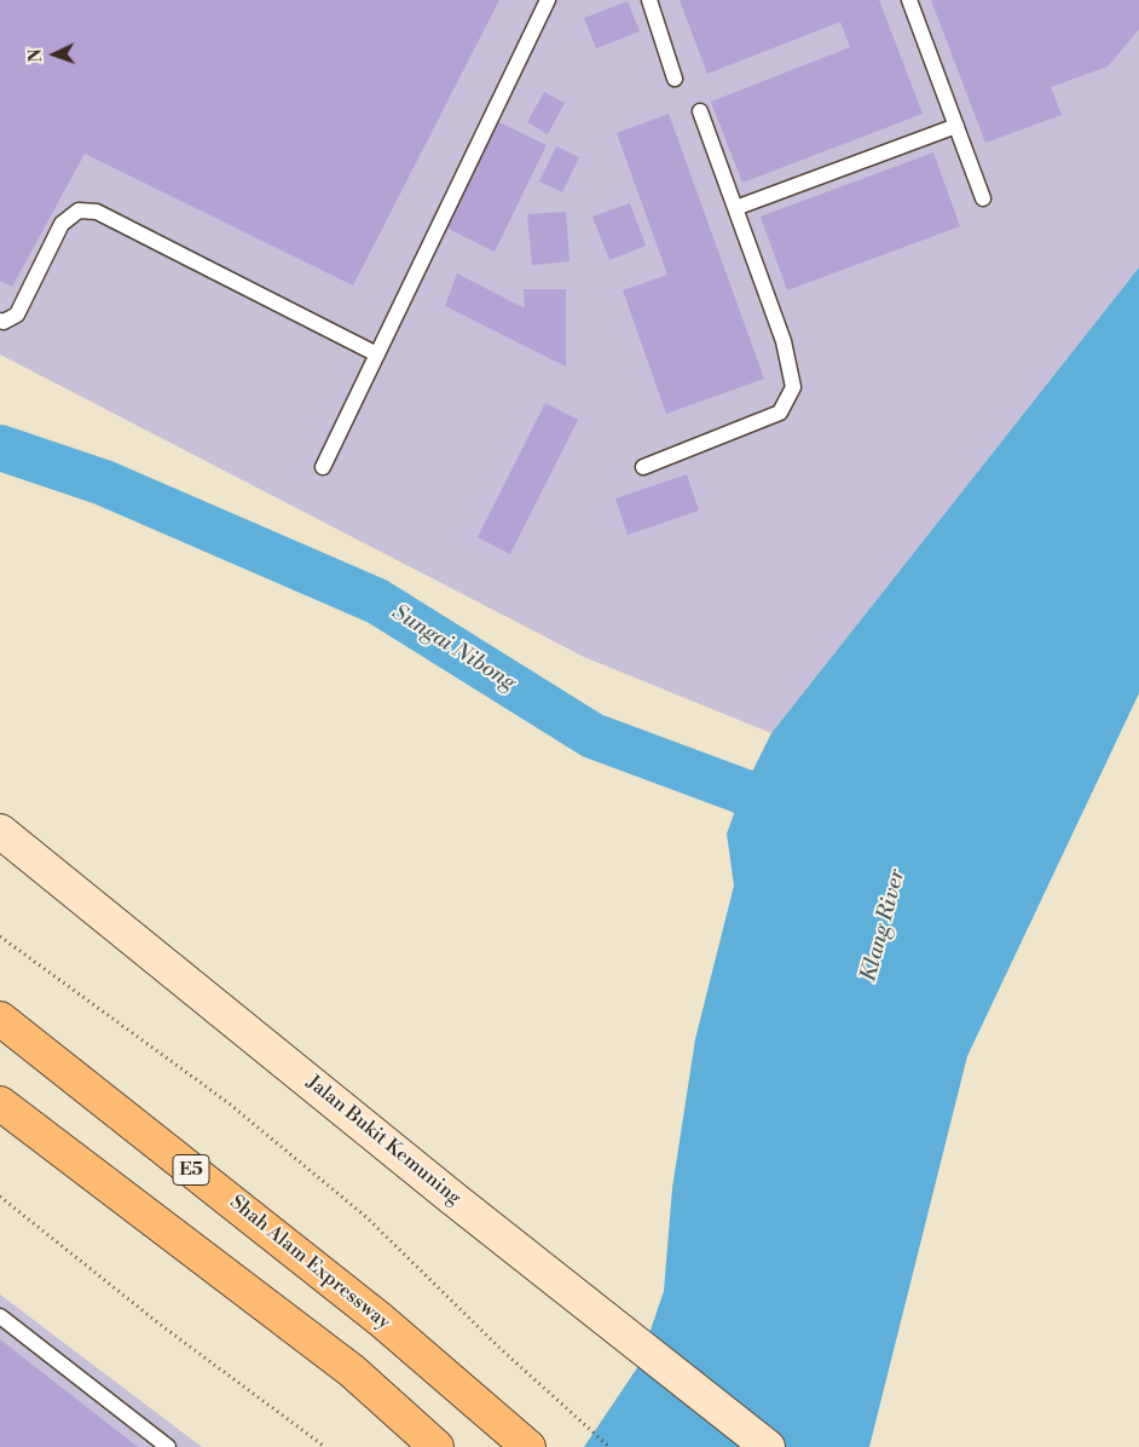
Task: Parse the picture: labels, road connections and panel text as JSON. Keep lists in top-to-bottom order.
{
  "streets": {
    "highway": ["E5", "Shah Alam Expressway"],
    "main road": ["Jalan Bukit Kemuning"]
  },
  "water": ["Sungai Nibong", "Klang River"],
  "north": "left"
}
